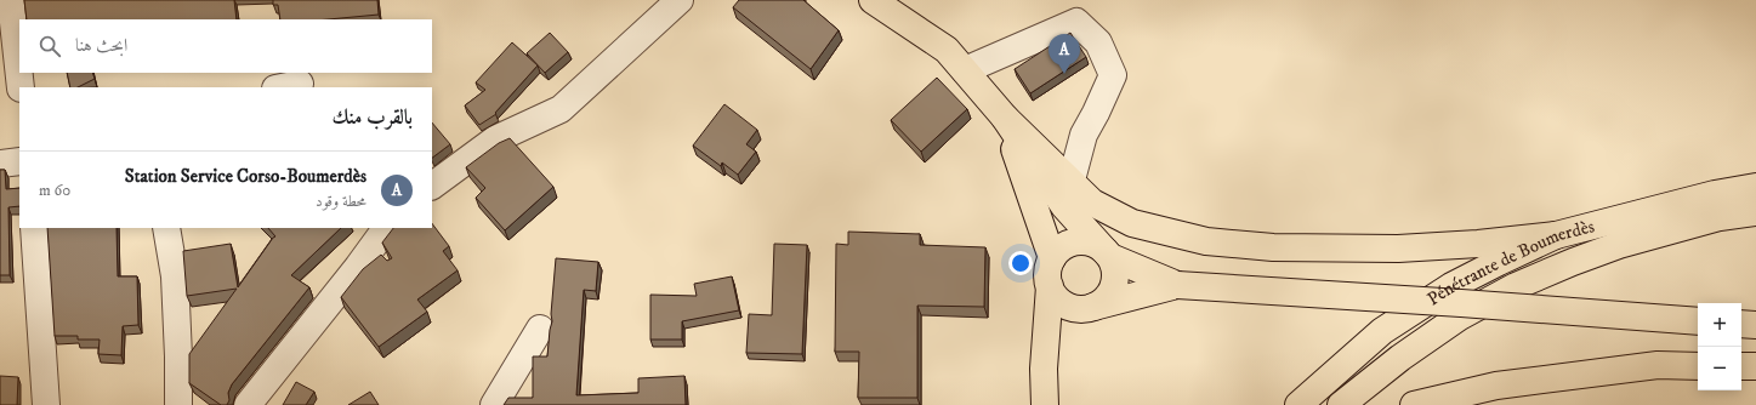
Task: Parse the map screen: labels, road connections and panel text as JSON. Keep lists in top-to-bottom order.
{
  "streets": {
    "main road": ["Pénétrante de Boumerdès"]
  },
  "page": {
    "search": "ابحث هنا",
    "pins": "A",
    "heading": "بالقرب منك",
    "list": [
      {
        "mark": "A",
        "name": "Station Service Corso-Boumerdès",
        "note": "محطة وقود",
        "value": "60 m"
      }
    ],
    "map_buttons": ["+", "−"]
  }
}
